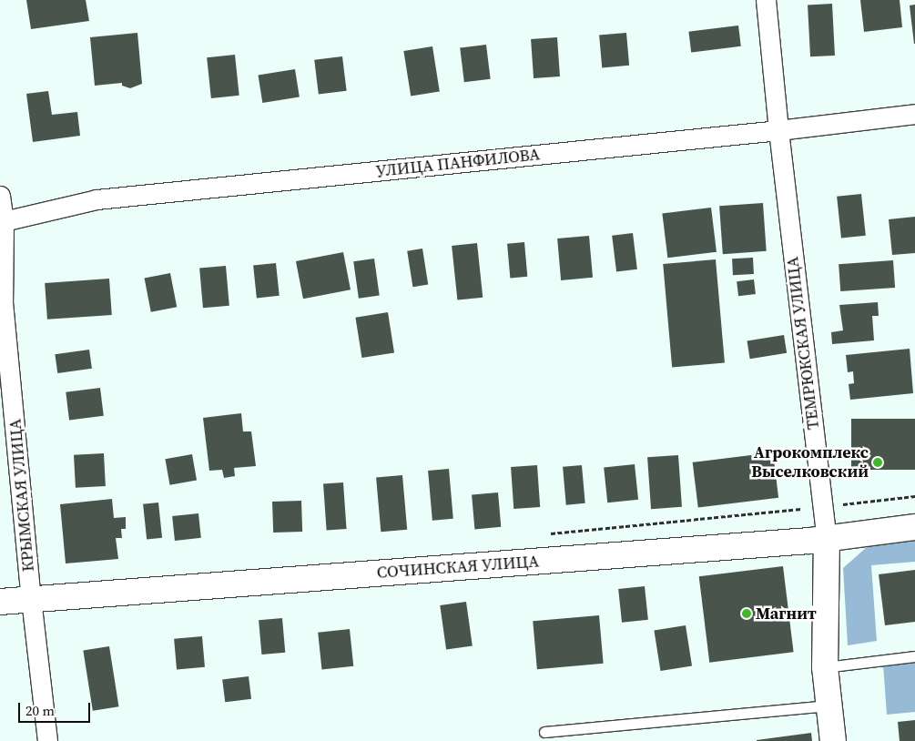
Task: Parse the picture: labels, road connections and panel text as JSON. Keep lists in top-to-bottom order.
{
  "streets": {
    "street": [
      "УЛИЦА ПАНФИЛОВА",
      "ТЕМРЮКСКАЯ УЛИЦА",
      "КРЫМСКАЯ УЛИЦА",
      "СОЧИНСКАЯ УЛИЦА"
    ]
  },
  "crossings": [
    ["УЛИЦА ПАНФИЛОВА", "ТЕМРЮКСКАЯ УЛИЦА"],
    ["УЛИЦА ПАНФИЛОВА", "КРЫМСКАЯ УЛИЦА"],
    ["ТЕМРЮКСКАЯ УЛИЦА", "СОЧИНСКАЯ УЛИЦА"],
    ["КРЫМСКАЯ УЛИЦА", "СОЧИНСКАЯ УЛИЦА"]
  ],
  "places": ["Агрокомплекс Выселковский", "Магнит"],
  "scale_bar": "20 m"
}
